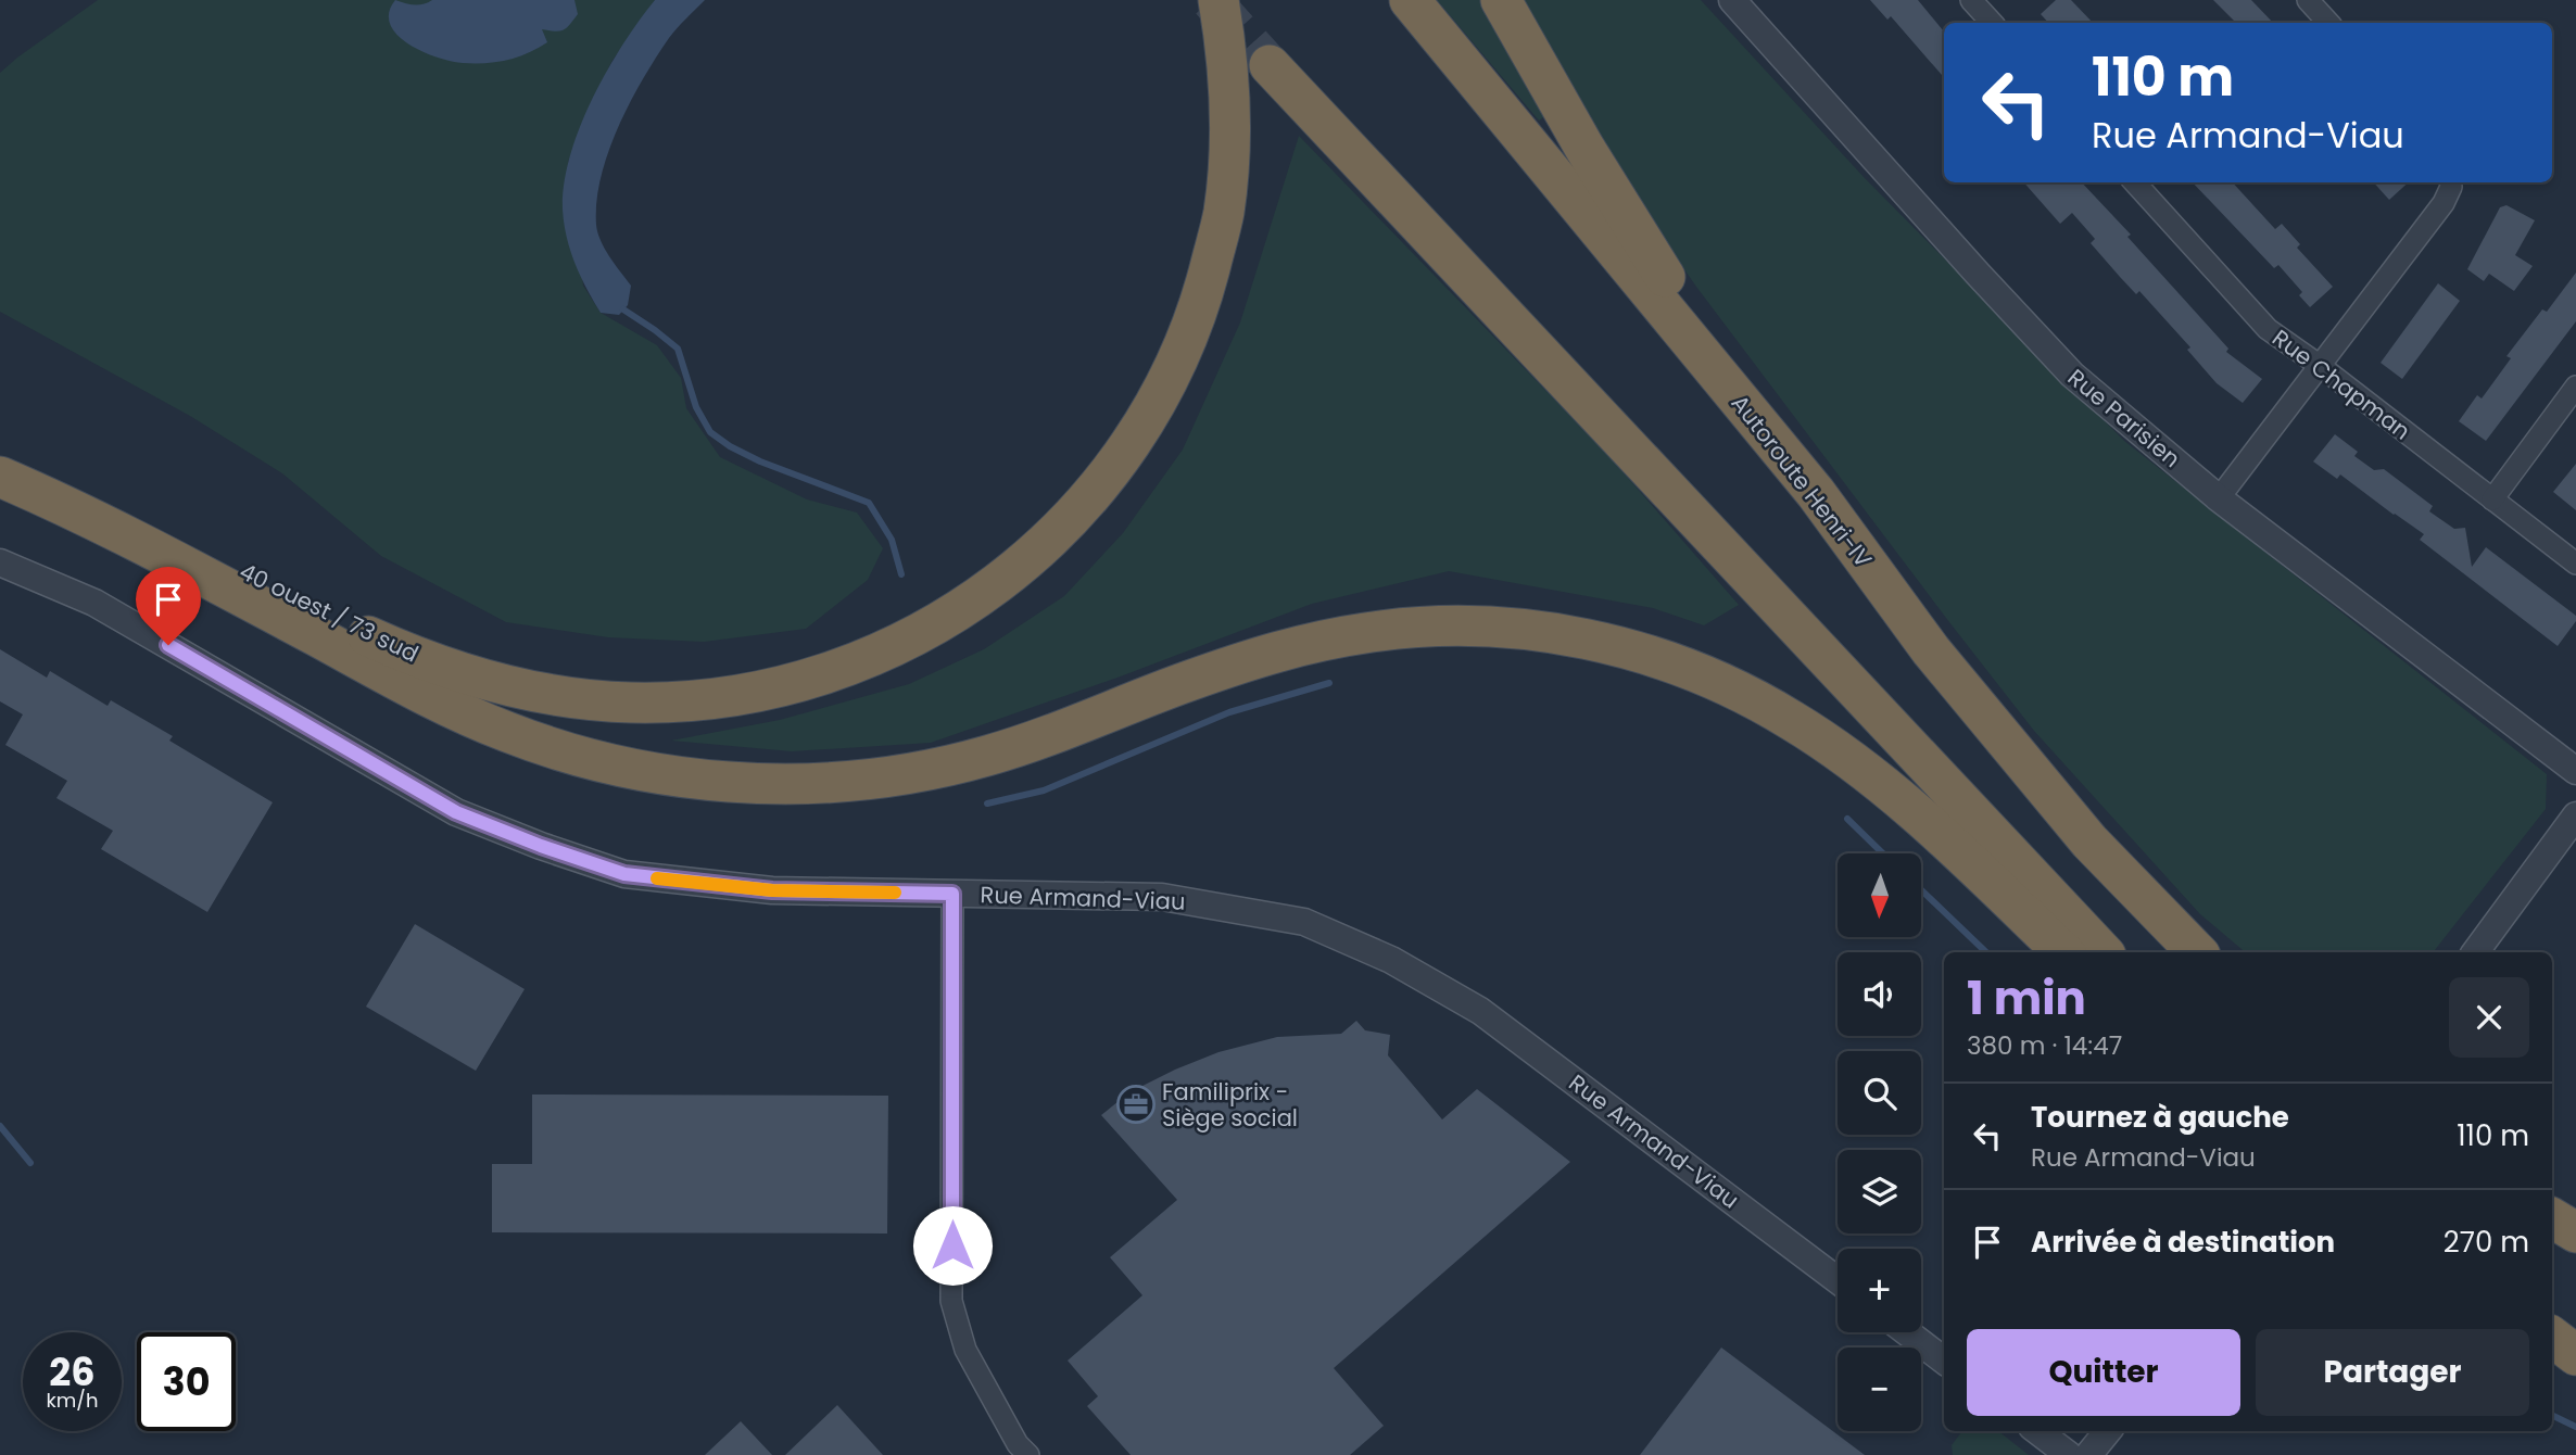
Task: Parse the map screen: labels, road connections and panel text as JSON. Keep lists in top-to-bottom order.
{
  "streets": {
    "highway": ["Autoroute Henri-IV", "40 ouest / 73 sud"],
    "street": ["Rue Chapman", "Rue Parisien", "Rue Armand-Viau"]
  },
  "places": {
    "office": ["Familiprix - Siège social"]
  },
  "north": "bottom",
  "page": {
    "turn": ["110 m", "Rue Armand-Viau"],
    "map_buttons": ["+", "−"],
    "heading": ["1 min", "380 m · 14:47"],
    "list": [
      {
        "name": "Tournez à gauche",
        "note": "Rue Armand-Viau",
        "value": "110 m"
      },
      {
        "name": "Arrivée à destination",
        "value": "270 m"
      }
    ],
    "buttons": ["Quitter", "Partager"],
    "speed": "26 km/h",
    "limit": "30"
  }
}
